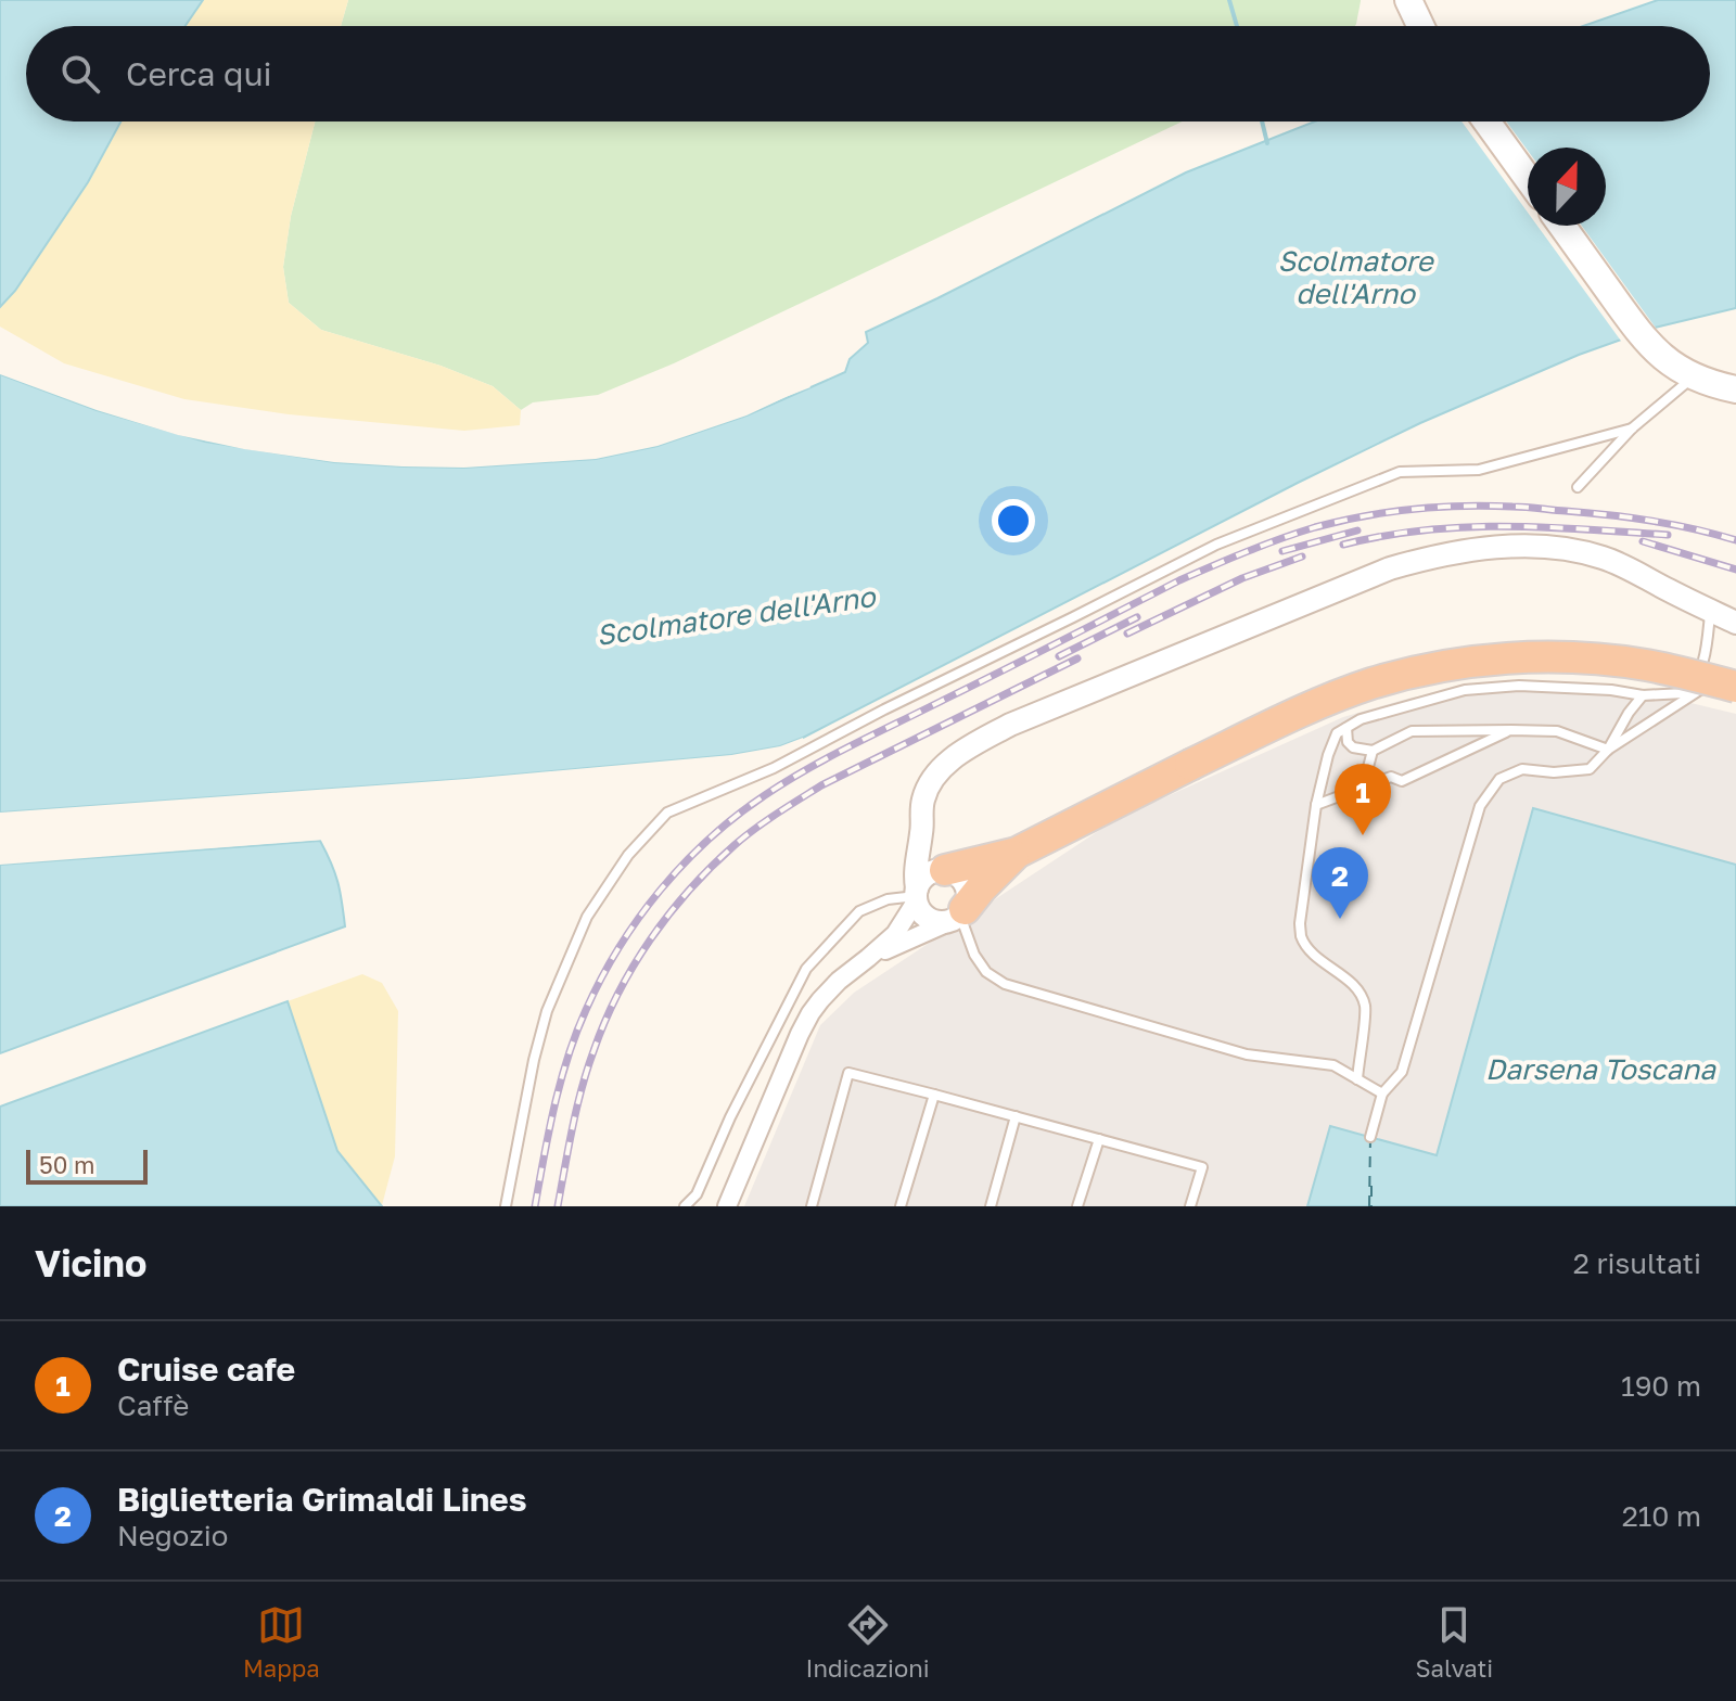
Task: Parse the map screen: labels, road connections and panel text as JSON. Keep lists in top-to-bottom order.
{
  "water": ["Scolmatore dell'Arno", "Darsena Toscana"],
  "scale_bar": "50 m",
  "north": "top",
  "page": {
    "search": "Cerca qui",
    "pins": ["1", "2"],
    "scale": "50 m",
    "heading": ["Vicino", "2 risultati"],
    "list": [
      {
        "mark": "1",
        "name": "Cruise cafe",
        "note": "Caffè",
        "value": "190 m"
      },
      {
        "mark": "2",
        "name": "Biglietteria Grimaldi Lines",
        "note": "Negozio",
        "value": "210 m"
      }
    ],
    "nav": ["Mappa", "Indicazioni", "Salvati"]
  }
}
